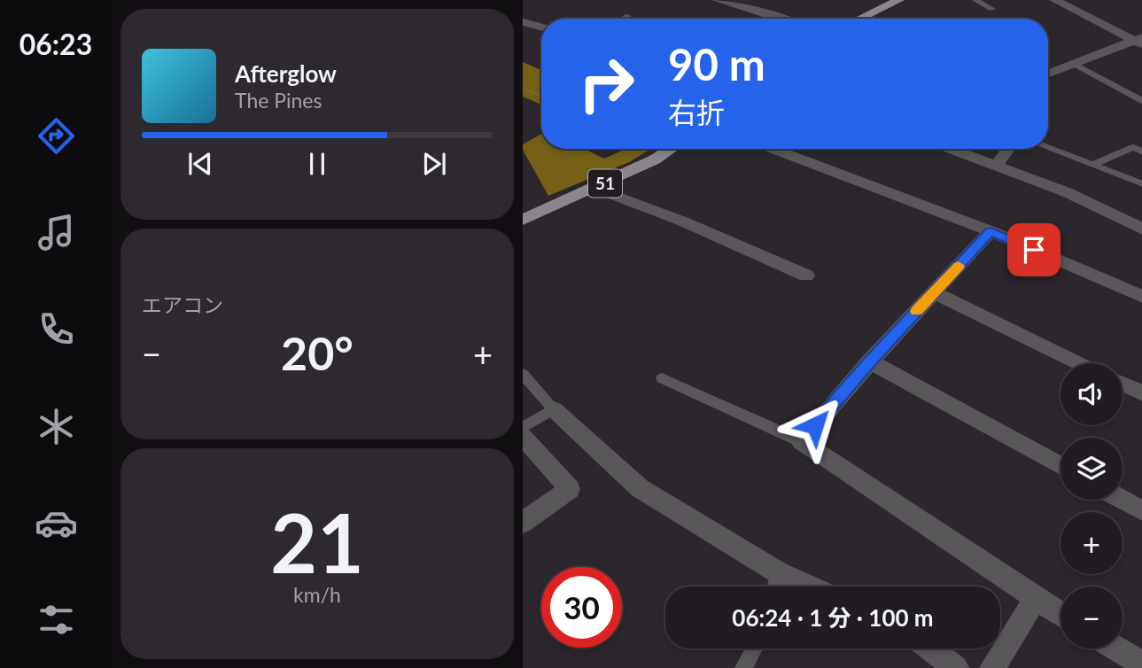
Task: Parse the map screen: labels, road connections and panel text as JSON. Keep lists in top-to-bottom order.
{
  "streets": {
    "main road": ["51"]
  },
  "page": {
    "tabs": "06:23",
    "turn": ["90 m", "右折"],
    "song": ["Afterglow", "The Pines"],
    "tile": [
      "エアコン",
      ["21", "km/h"]
    ],
    "heat": ["−", "20°", "+"],
    "map_buttons": ["+", "−"],
    "limit": "30",
    "trip": "06:24 · 1 分 · 100 m"
  }
}
